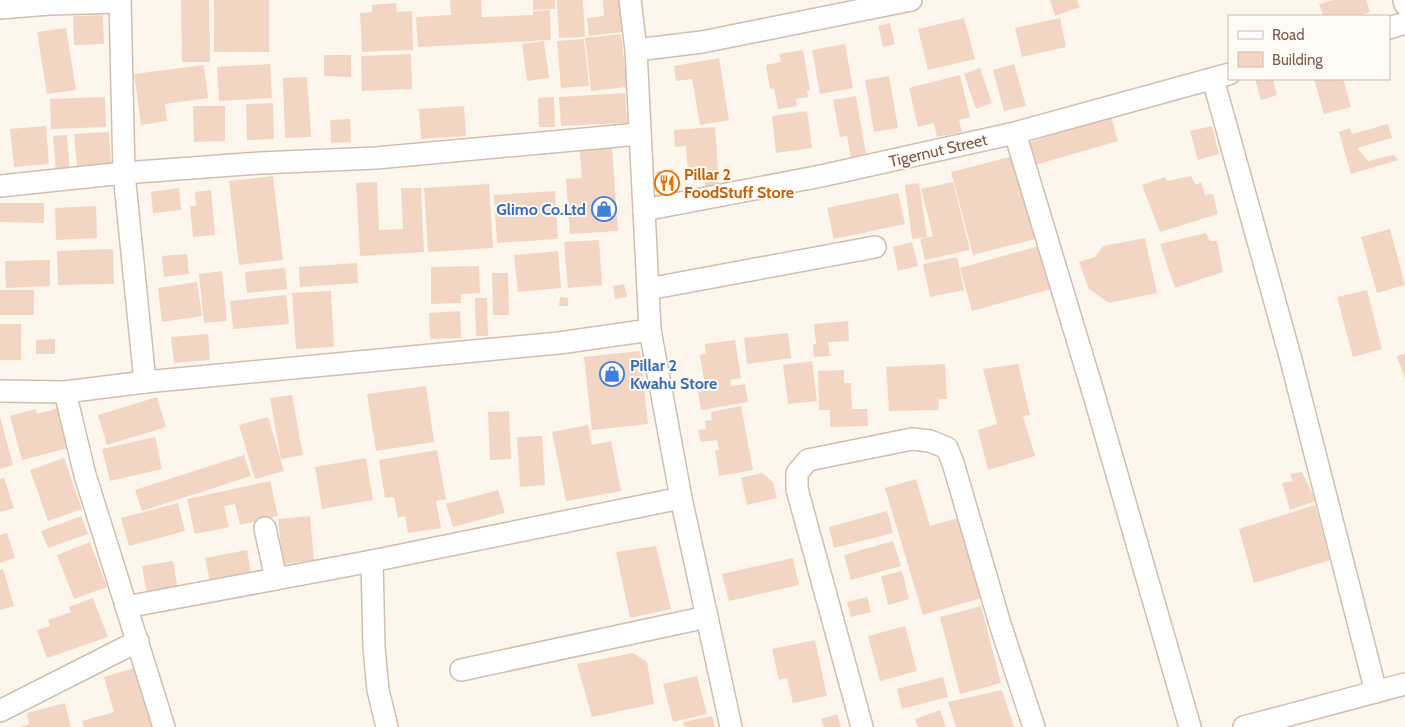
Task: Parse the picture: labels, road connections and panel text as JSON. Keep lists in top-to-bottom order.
{
  "streets": {
    "street": ["Tigernut Street"]
  },
  "places": {
    "restaurant": ["Pillar 2 FoodStuff Store"],
    "shop": ["Glimo Co.Ltd", "Pillar 2 Kwahu Store"]
  },
  "legend": ["Road", "Building"]
}
